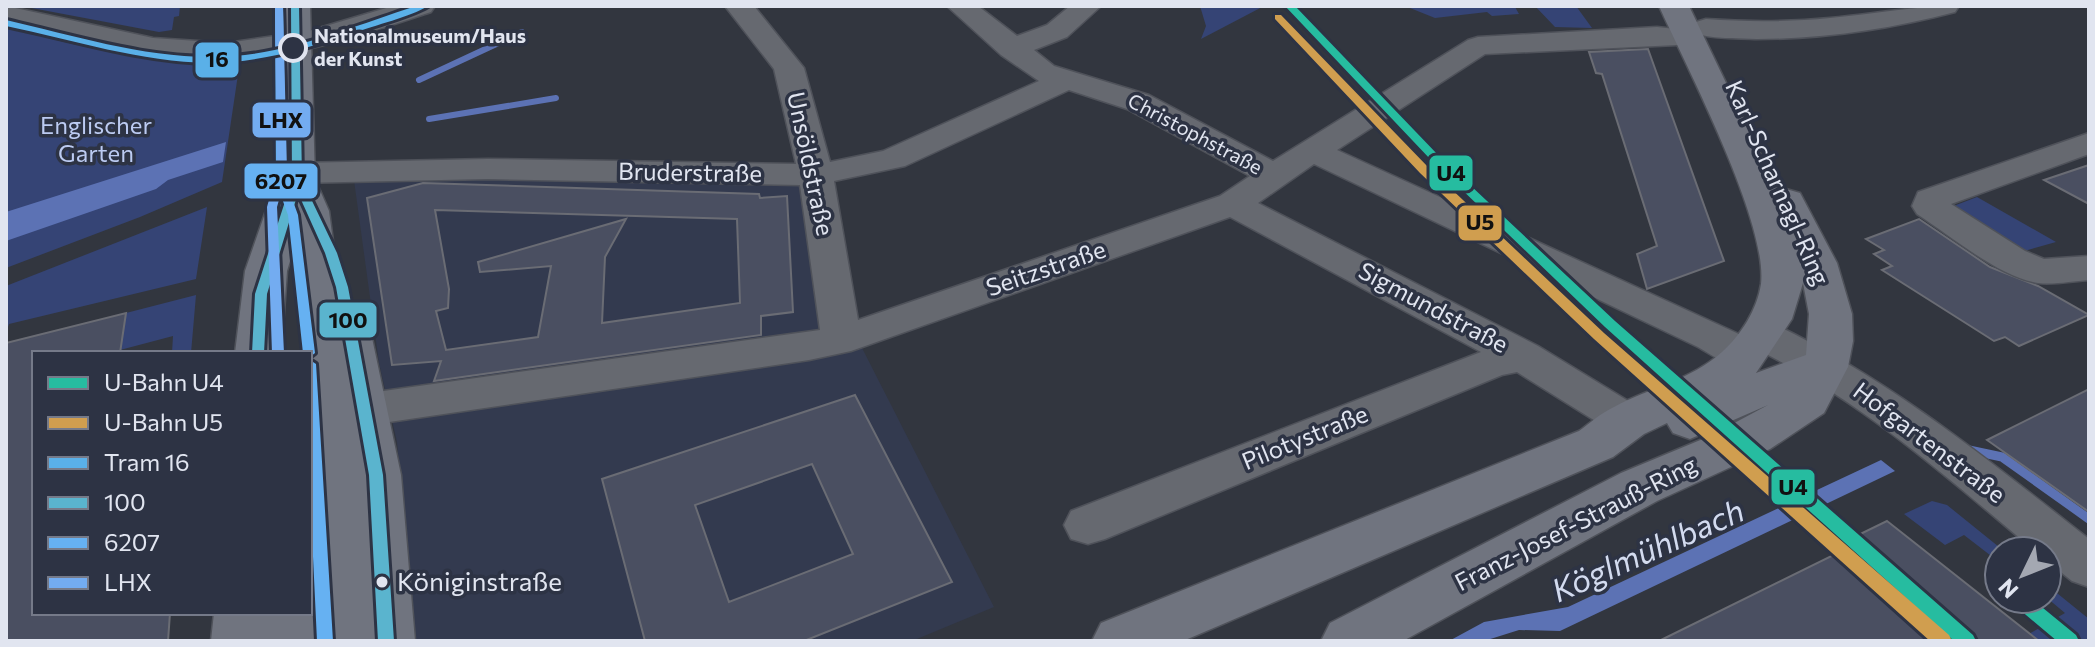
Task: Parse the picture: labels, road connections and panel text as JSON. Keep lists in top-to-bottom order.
{
  "streets": {
    "main road": ["Karl-Scharnagl-Ring", "Franz-Josef-Strauß-Ring"],
    "street": [
      "Christophstraße",
      "Unsöldstraße",
      "Bruderstraße",
      "Seitzstraße",
      "Sigmundstraße",
      "Pilotystraße",
      "Hofgartenstraße"
    ]
  },
  "crossings": [
    ["Christophstraße", "Bruderstraße"],
    ["Christophstraße", "Seitzstraße"],
    ["Unsöldstraße", "Bruderstraße"],
    ["Unsöldstraße", "Seitzstraße"],
    ["Karl-Scharnagl-Ring", "Seitzstraße"],
    ["Karl-Scharnagl-Ring", "Hofgartenstraße"],
    ["Karl-Scharnagl-Ring", "Franz-Josef-Strauß-Ring"],
    ["Seitzstraße", "Sigmundstraße"],
    ["Sigmundstraße", "Pilotystraße"],
    ["Sigmundstraße", "Franz-Josef-Strauß-Ring"],
    ["Hofgartenstraße", "Franz-Josef-Strauß-Ring"]
  ],
  "water": ["Köglmühlbach"],
  "parks": ["Englischer Garten"],
  "places": ["Nationalmuseum/Haus der Kunst", "Königinstraße"],
  "lines": [
    "metro line U4",
    "tram line 16",
    "transit line 100",
    "transit line 6207",
    "transit line LHX",
    "metro line U5"
  ],
  "legend": [
    "U-Bahn U4",
    "U-Bahn U5",
    "Tram 16",
    "100",
    "6207",
    "LHX"
  ],
  "north": "bottom left"
}
